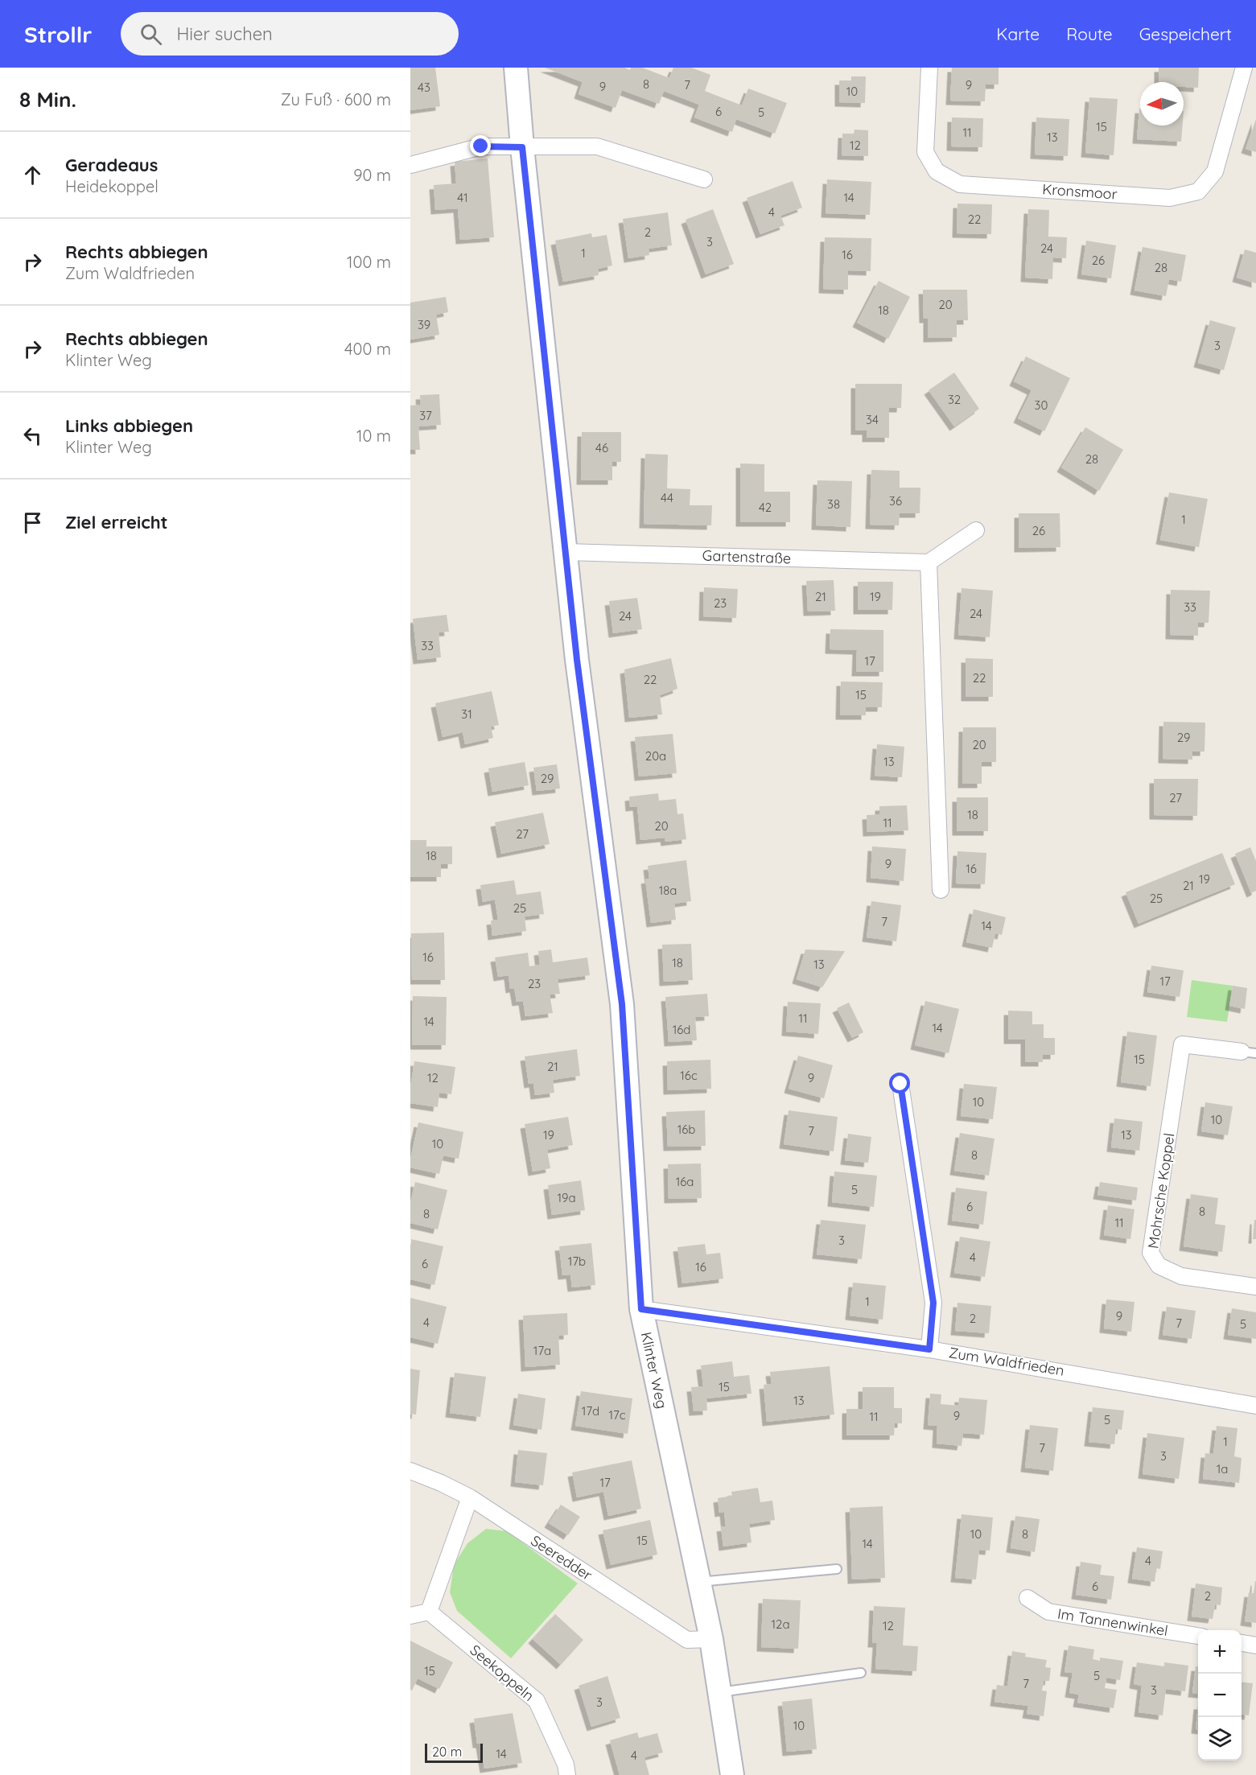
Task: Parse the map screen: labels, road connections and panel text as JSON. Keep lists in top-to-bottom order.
{
  "streets": {
    "street": [
      "Kronsmoor",
      "Gartenstraße",
      "Mohrsche Koppel",
      "Zum Waldfrieden",
      "Klinter Weg",
      "Seeredder",
      "Im Tannenwinkel",
      "Seekoppeln"
    ]
  },
  "crossings": [
    ["Gartenstraße", "Klinter Weg"],
    ["Zum Waldfrieden", "Klinter Weg"],
    ["Klinter Weg", "Seeredder"]
  ],
  "house_numbers": [
    "8",
    "7",
    "9",
    "9",
    "43",
    "10",
    "6",
    "5",
    "15",
    "11",
    "13",
    "12",
    "41",
    "14",
    "4",
    "22",
    "2",
    "3",
    "24",
    "1",
    "16",
    "26",
    "28",
    "20",
    "18",
    "39",
    "3",
    "32",
    "30",
    "37",
    "34",
    "46",
    "28",
    "44",
    "36",
    "38",
    "42",
    "1",
    "26",
    "21",
    "19",
    "23",
    "33",
    "24",
    "24",
    "33",
    "17",
    "22",
    "22",
    "15",
    "31",
    "29",
    "20",
    "20a",
    "13",
    "29",
    "27",
    "18",
    "11",
    "20",
    "27",
    "18",
    "9",
    "16",
    "19",
    "21",
    "18a",
    "25",
    "25",
    "7",
    "14",
    "16",
    "18",
    "13",
    "17",
    "23",
    "11",
    "14",
    "14",
    "16d",
    "15",
    "21",
    "16c",
    "12",
    "9",
    "10",
    "10",
    "16b",
    "7",
    "19",
    "13",
    "10",
    "8",
    "16a",
    "5",
    "19a",
    "6",
    "8",
    "8",
    "11",
    "3",
    "4",
    "17b",
    "6",
    "16",
    "1",
    "9",
    "2",
    "4",
    "7",
    "5",
    "17a",
    "15",
    "13",
    "17d",
    "17c",
    "9",
    "11",
    "5",
    "1",
    "7",
    "3",
    "1a",
    "17",
    "10",
    "8",
    "15",
    "14",
    "4",
    "6",
    "2",
    "12a",
    "12",
    "15",
    "5",
    "7",
    "3",
    "3",
    "10",
    "14",
    "4"
  ],
  "scale_bar": "20 m",
  "north": "left",
  "page": {
    "header": "Strollr",
    "search": "Hier suchen",
    "nav": ["Karte", "Route", "Gespeichert"],
    "heading": ["8 Min.", "Zu Fuß · 600 m"],
    "list": [
      ["Geradeaus", "Heidekoppel", "90 m"],
      ["Rechts abbiegen", "Zum Waldfrieden", "100 m"],
      ["Rechts abbiegen", "Klinter Weg", "400 m"],
      ["Links abbiegen", "Klinter Weg", "10 m"],
      "Ziel erreicht"
    ],
    "map_buttons": ["+", "−"],
    "scale": "20 m"
  }
}
